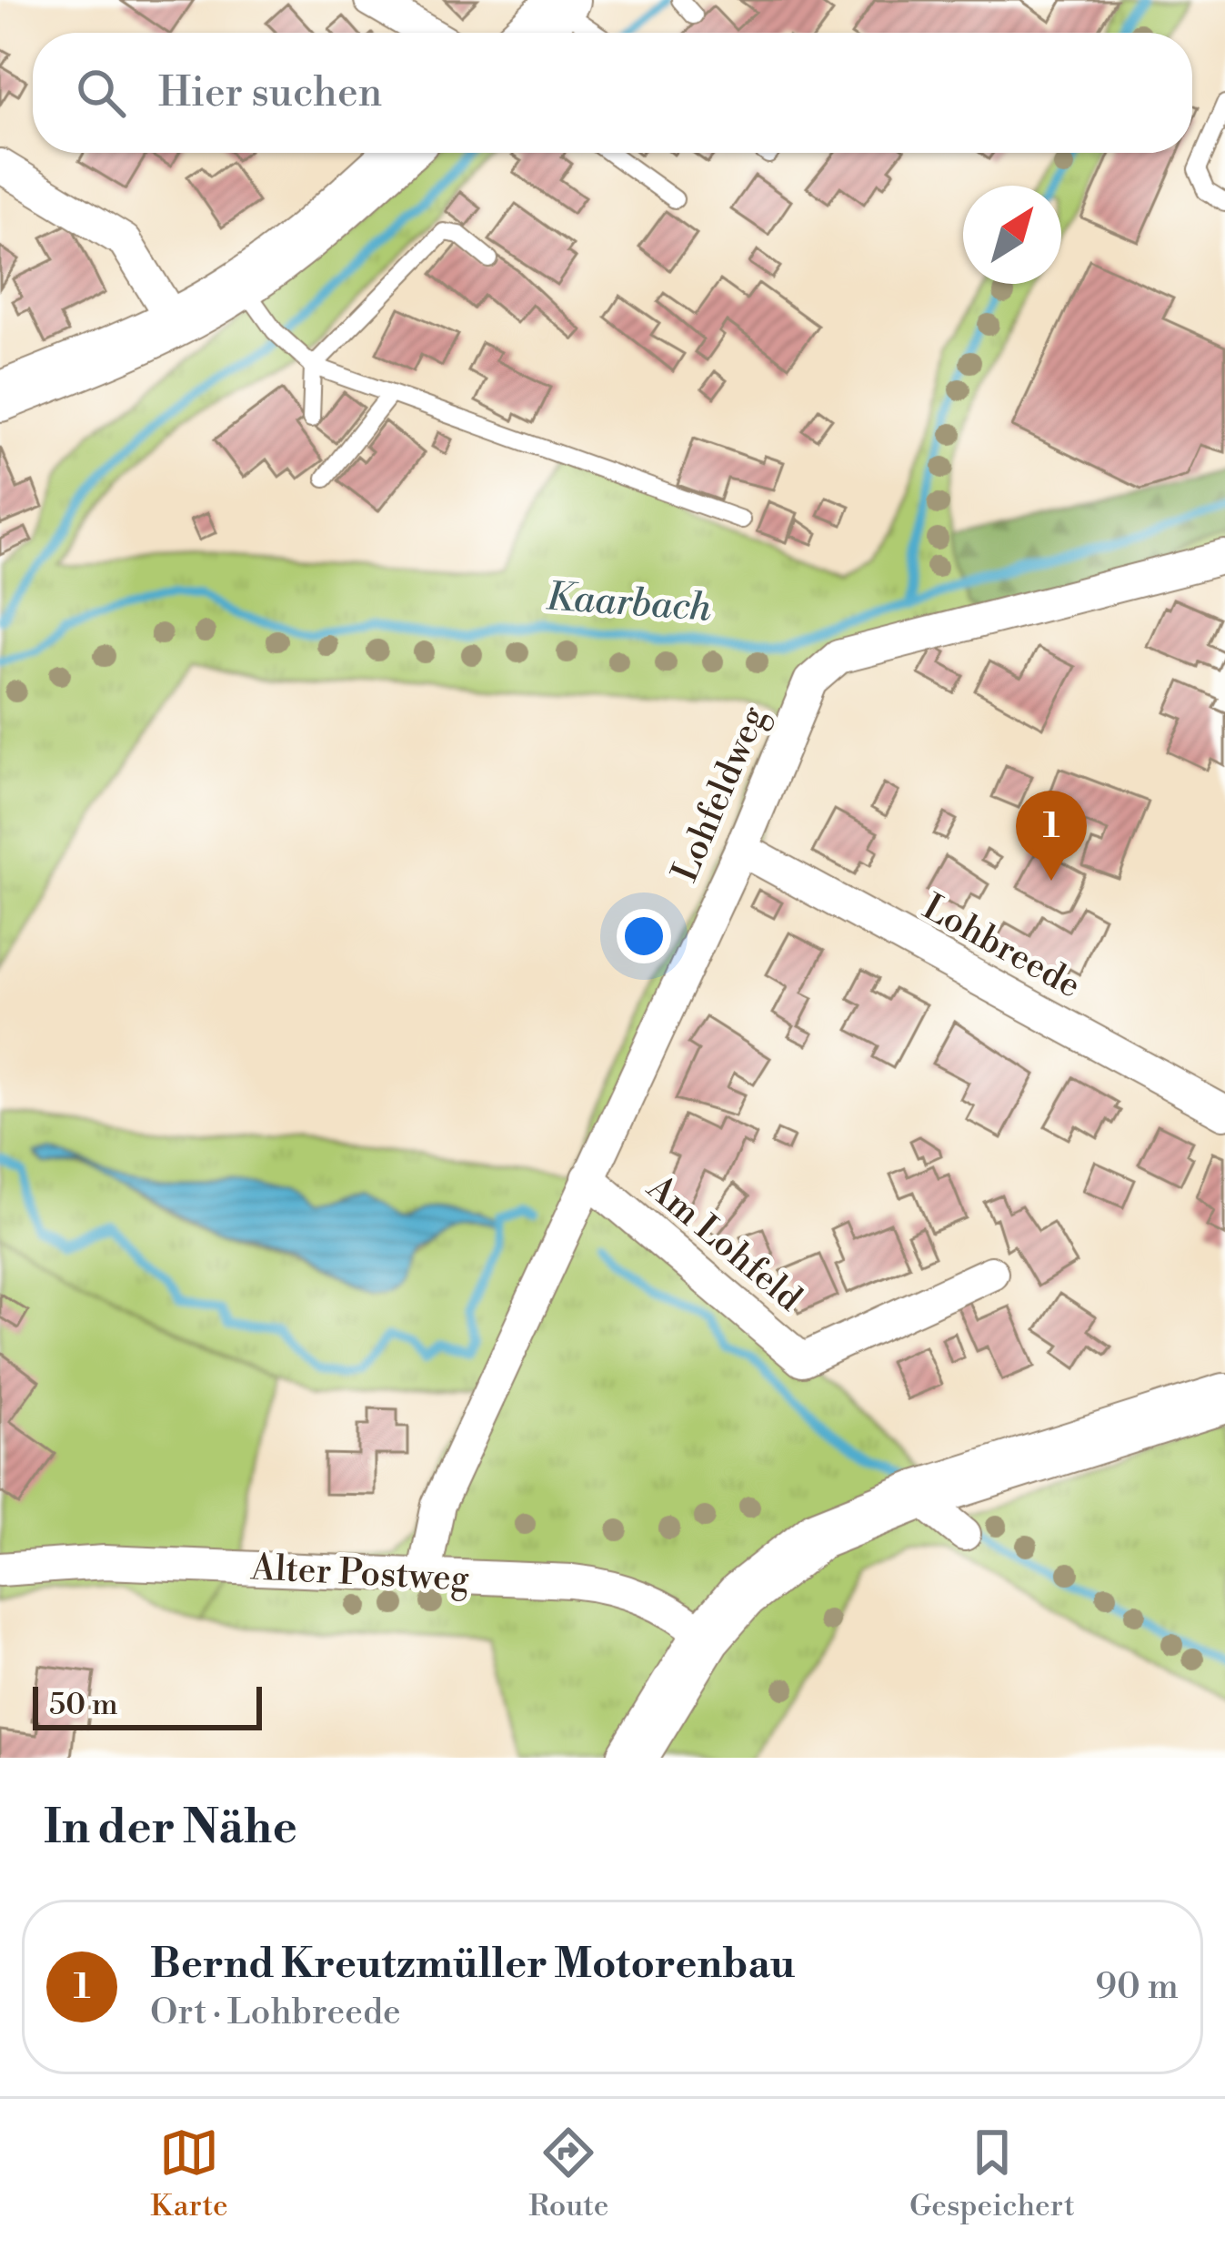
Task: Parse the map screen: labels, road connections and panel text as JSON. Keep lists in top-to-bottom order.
{
  "streets": {
    "street": [
      "Lohfeldweg",
      "Lohbreede",
      "Am Lohfeld",
      "Alter Postweg"
    ]
  },
  "crossings": [
    ["Lohfeldweg", "Lohbreede"],
    ["Lohfeldweg", "Am Lohfeld"],
    ["Lohfeldweg", "Alter Postweg"]
  ],
  "water": ["Kaarbach"],
  "scale_bar": "50 m",
  "north": "top right",
  "page": {
    "search": "Hier suchen",
    "pins": "1",
    "scale": "50 m",
    "heading": "In der Nähe",
    "list": [
      {
        "mark": "1",
        "name": "Bernd Kreutzmüller Motorenbau",
        "note": "Ort · Lohbreede",
        "value": "90 m"
      }
    ],
    "nav": ["Karte", "Route", "Gespeichert"]
  }
}
